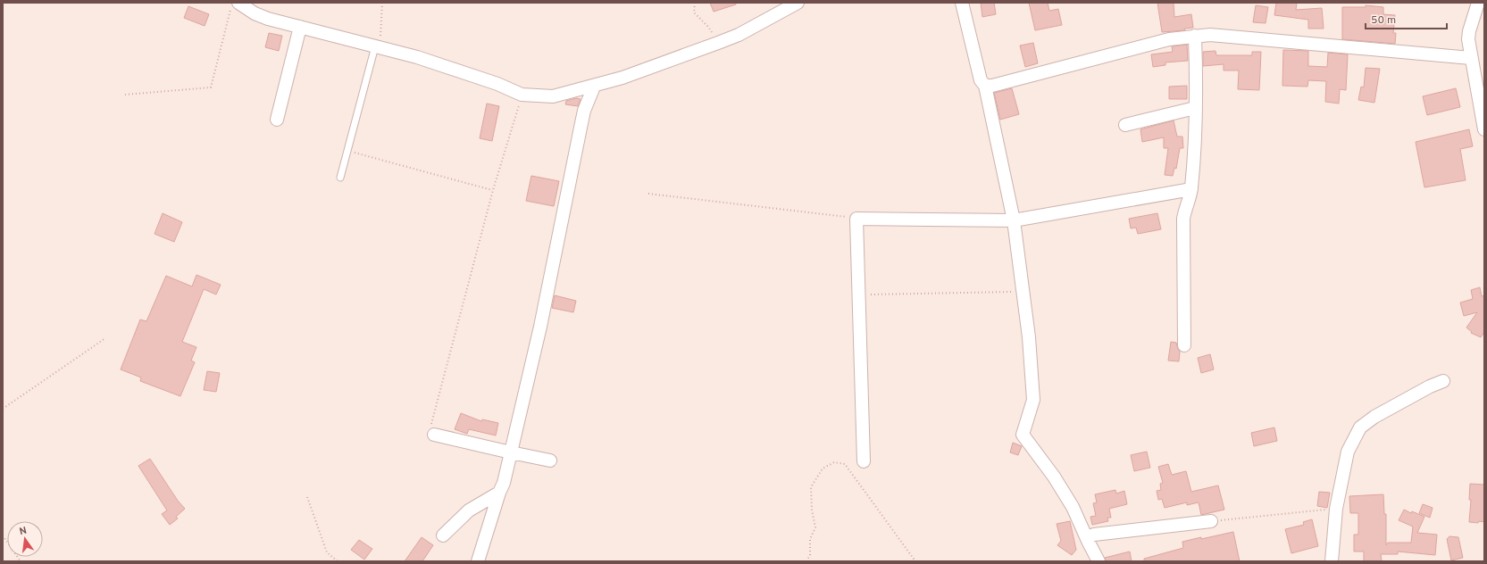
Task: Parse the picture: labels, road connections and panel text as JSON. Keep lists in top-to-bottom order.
{
  "scale_bar": "50 m",
  "north": "top"
}
